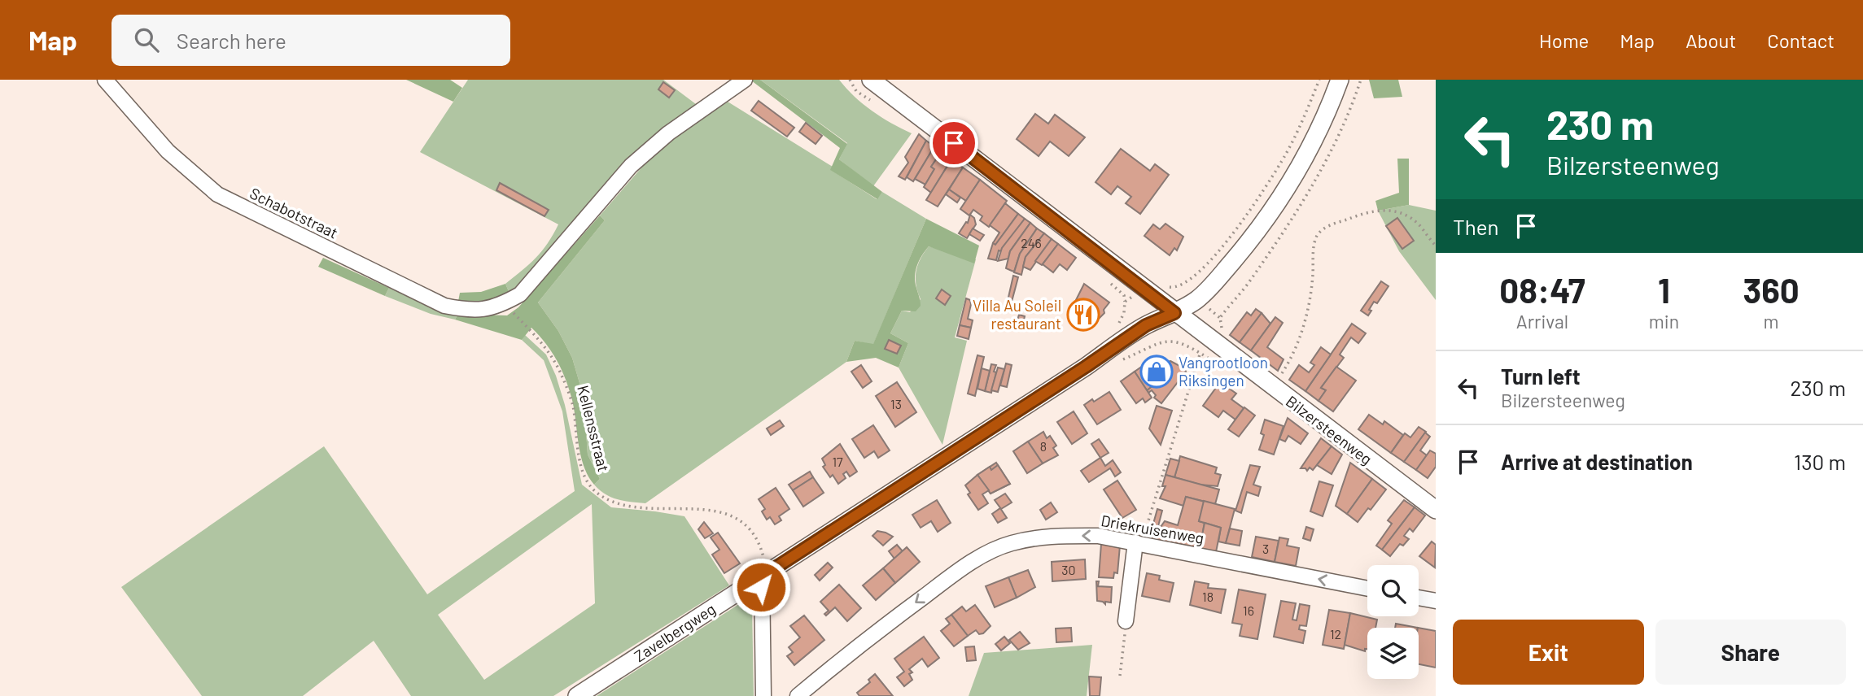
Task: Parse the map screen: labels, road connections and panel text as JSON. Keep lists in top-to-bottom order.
{
  "streets": {
    "main road": ["Bilzersteenweg", "Zavelbergweg"],
    "street": ["Schabotstraat", "Driekruisenweg"],
    "path": ["Kellensstraat"]
  },
  "crossings": [
    ["Schabotstraat", "Kellensstraat"],
    ["Kellensstraat", "Zavelbergweg"],
    ["Bilzersteenweg", "Zavelbergweg"]
  ],
  "one_way": ["Driekruisenweg"],
  "places": {
    "restaurant": ["Villa Au Soleil restaurant"],
    "shop": ["Vangrootloon Riksingen"]
  },
  "house_numbers": [
    "246",
    "13",
    "8",
    "17",
    "3",
    "30",
    "18",
    "16",
    "12"
  ],
  "page": {
    "header": "Map",
    "search": "Search here",
    "nav": [
      "Home",
      "Map",
      "About",
      "Contact"
    ],
    "turn": ["230 m", "Bilzersteenweg"],
    "then": "Then",
    "eta": [
      "08:47",
      "Arrival",
      "1",
      "min",
      "360",
      "m"
    ],
    "list": [
      {
        "name": "Turn left",
        "note": "Bilzersteenweg",
        "value": "230 m"
      },
      {
        "name": "Arrive at destination",
        "value": "130 m"
      }
    ],
    "buttons": ["Exit", "Share"]
  }
}
